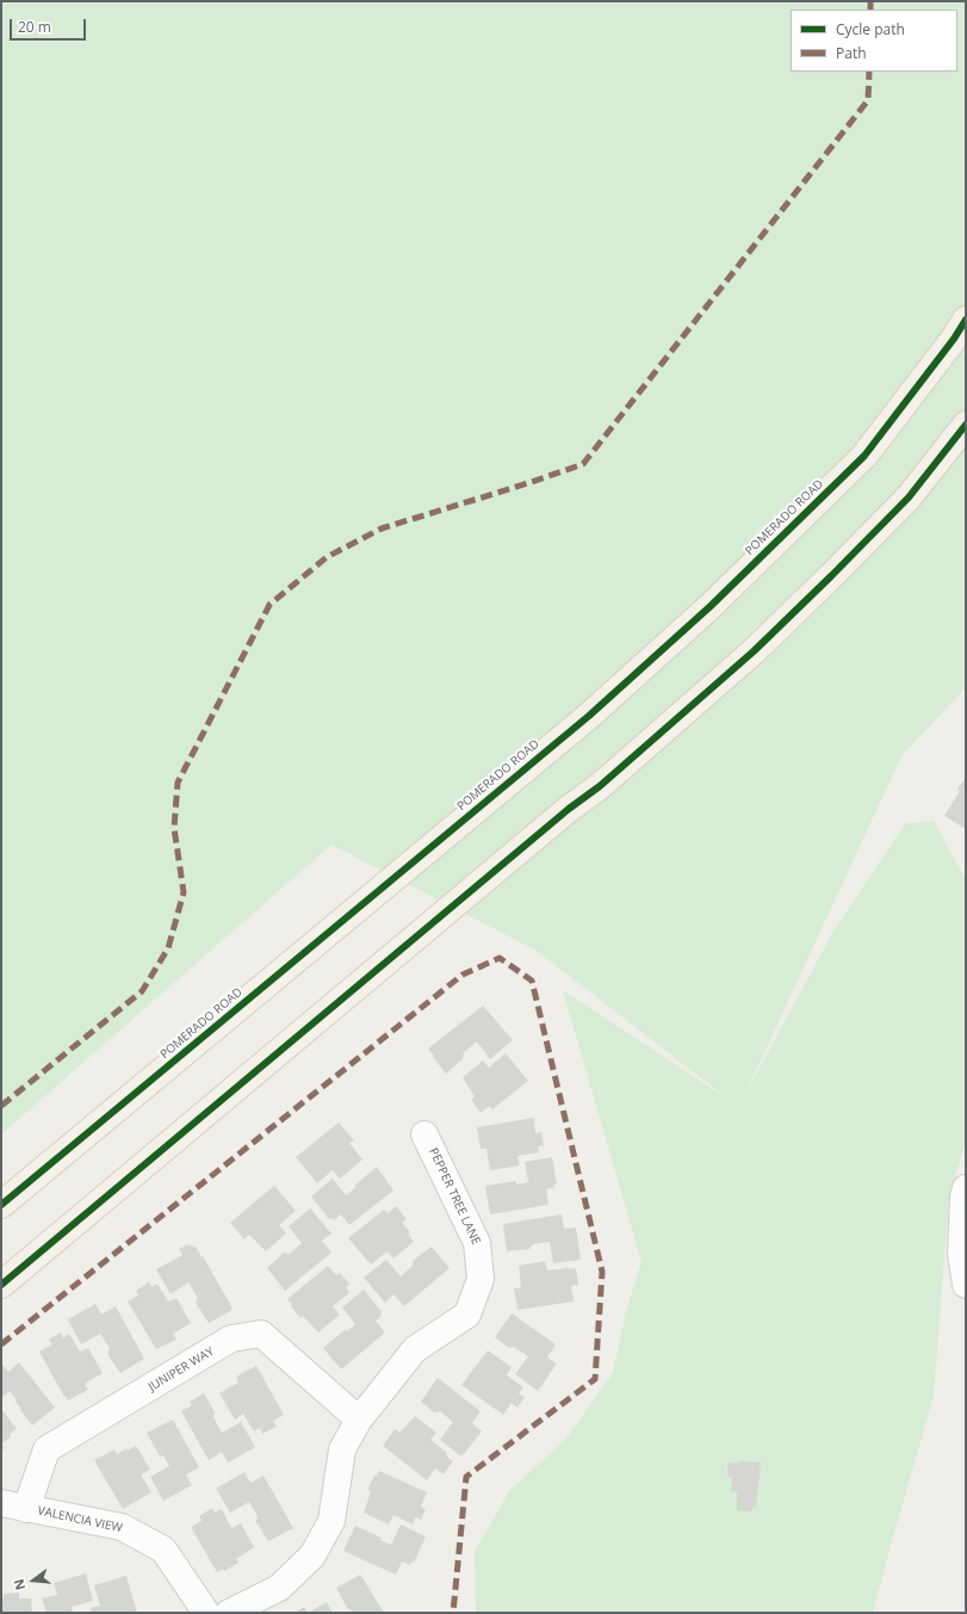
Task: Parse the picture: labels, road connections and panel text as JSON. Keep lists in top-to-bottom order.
{
  "streets": {
    "main road": ["POMERADO ROAD"],
    "street": ["PEPPER TREE LANE", "JUNIPER WAY", "VALENCIA VIEW"]
  },
  "crossings": [
    ["PEPPER TREE LANE", "JUNIPER WAY"],
    ["JUNIPER WAY", "VALENCIA VIEW"]
  ],
  "legend": ["Cycle path", "Path"],
  "scale_bar": "20 m",
  "north": "left"
}
